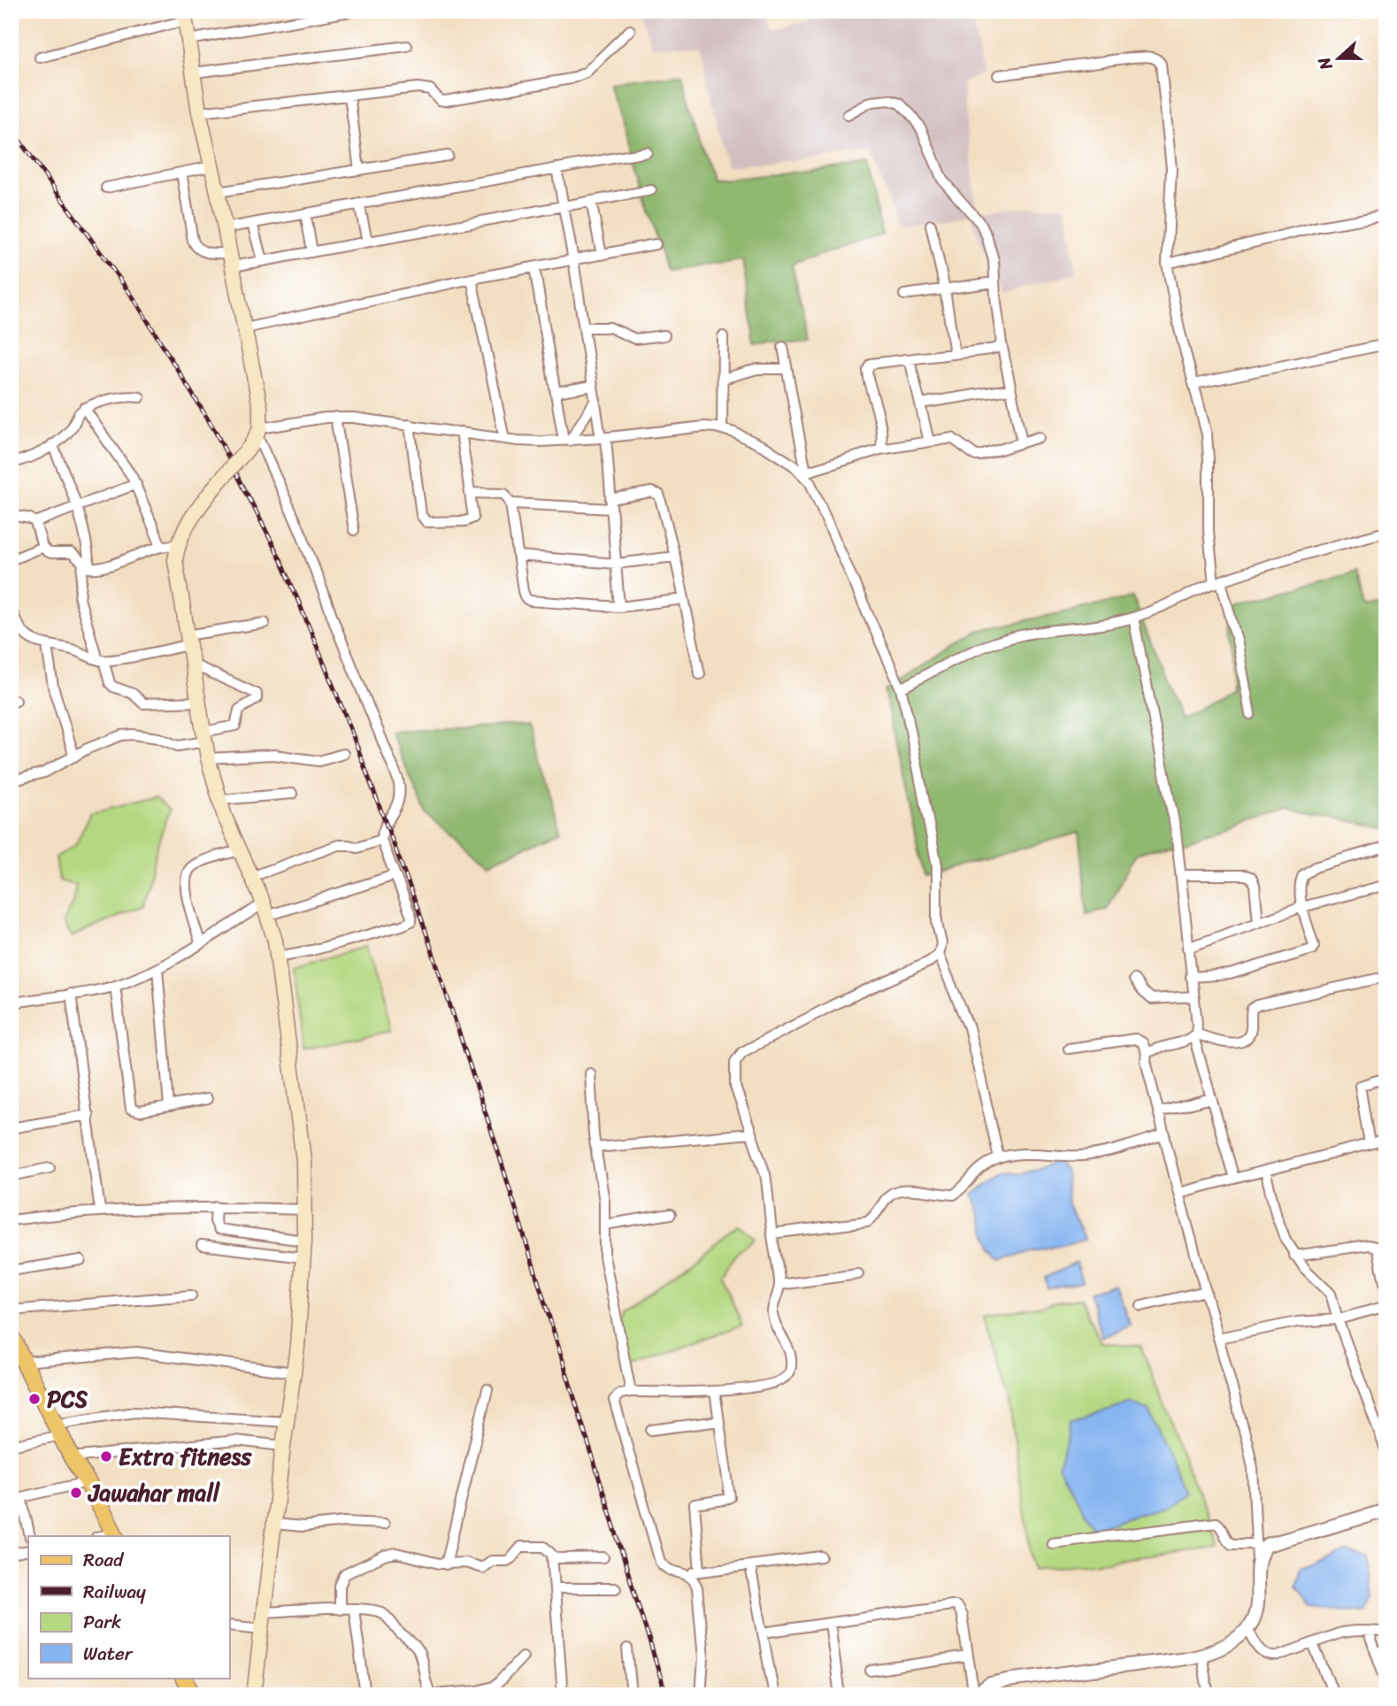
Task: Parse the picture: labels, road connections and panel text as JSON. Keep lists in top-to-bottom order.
{
  "places": ["PCS", "Extra fitness", "Jawahar mall"],
  "legend": [
    "Road",
    "Railway",
    "Park",
    "Water"
  ],
  "north": "left"
}
